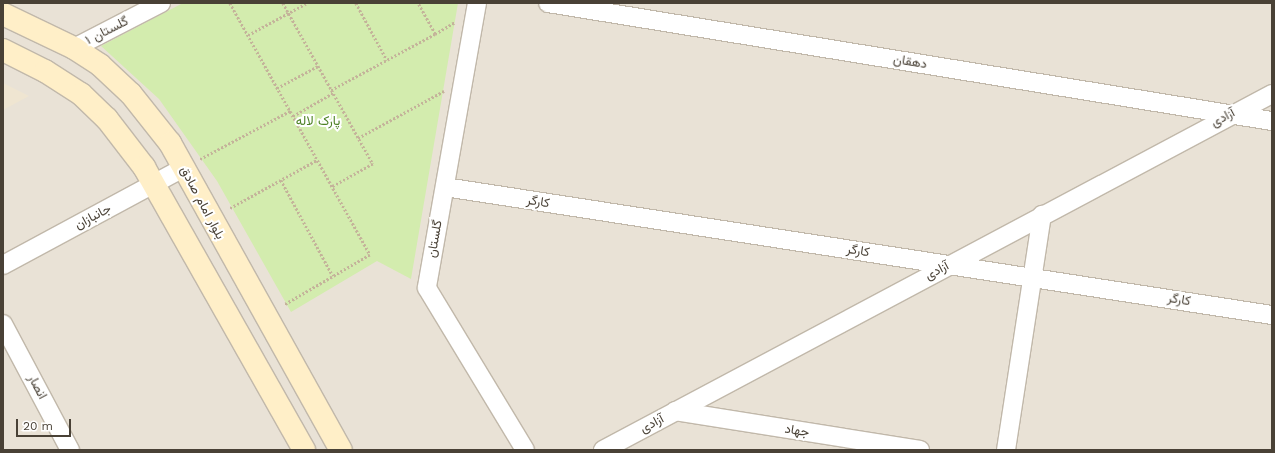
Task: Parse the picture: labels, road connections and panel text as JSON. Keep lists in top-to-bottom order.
{
  "streets": {
    "street": [
      "گلستان ۱",
      "دهقان",
      "آزادی",
      "کارگر",
      "بلوار امام صادق",
      "جانبازان",
      "گلستان",
      "انصار",
      "جهاد"
    ]
  },
  "crossings": [
    ["گلستان ۱", "بلوار امام صادق"],
    ["دهقان", "آزادی"],
    ["آزادی", "کارگر"],
    ["آزادی", "جهاد"],
    ["کارگر", "گلستان"],
    ["بلوار امام صادق", "جانبازان"]
  ],
  "parks": ["پارک لاله"],
  "scale_bar": "20 m"
}
